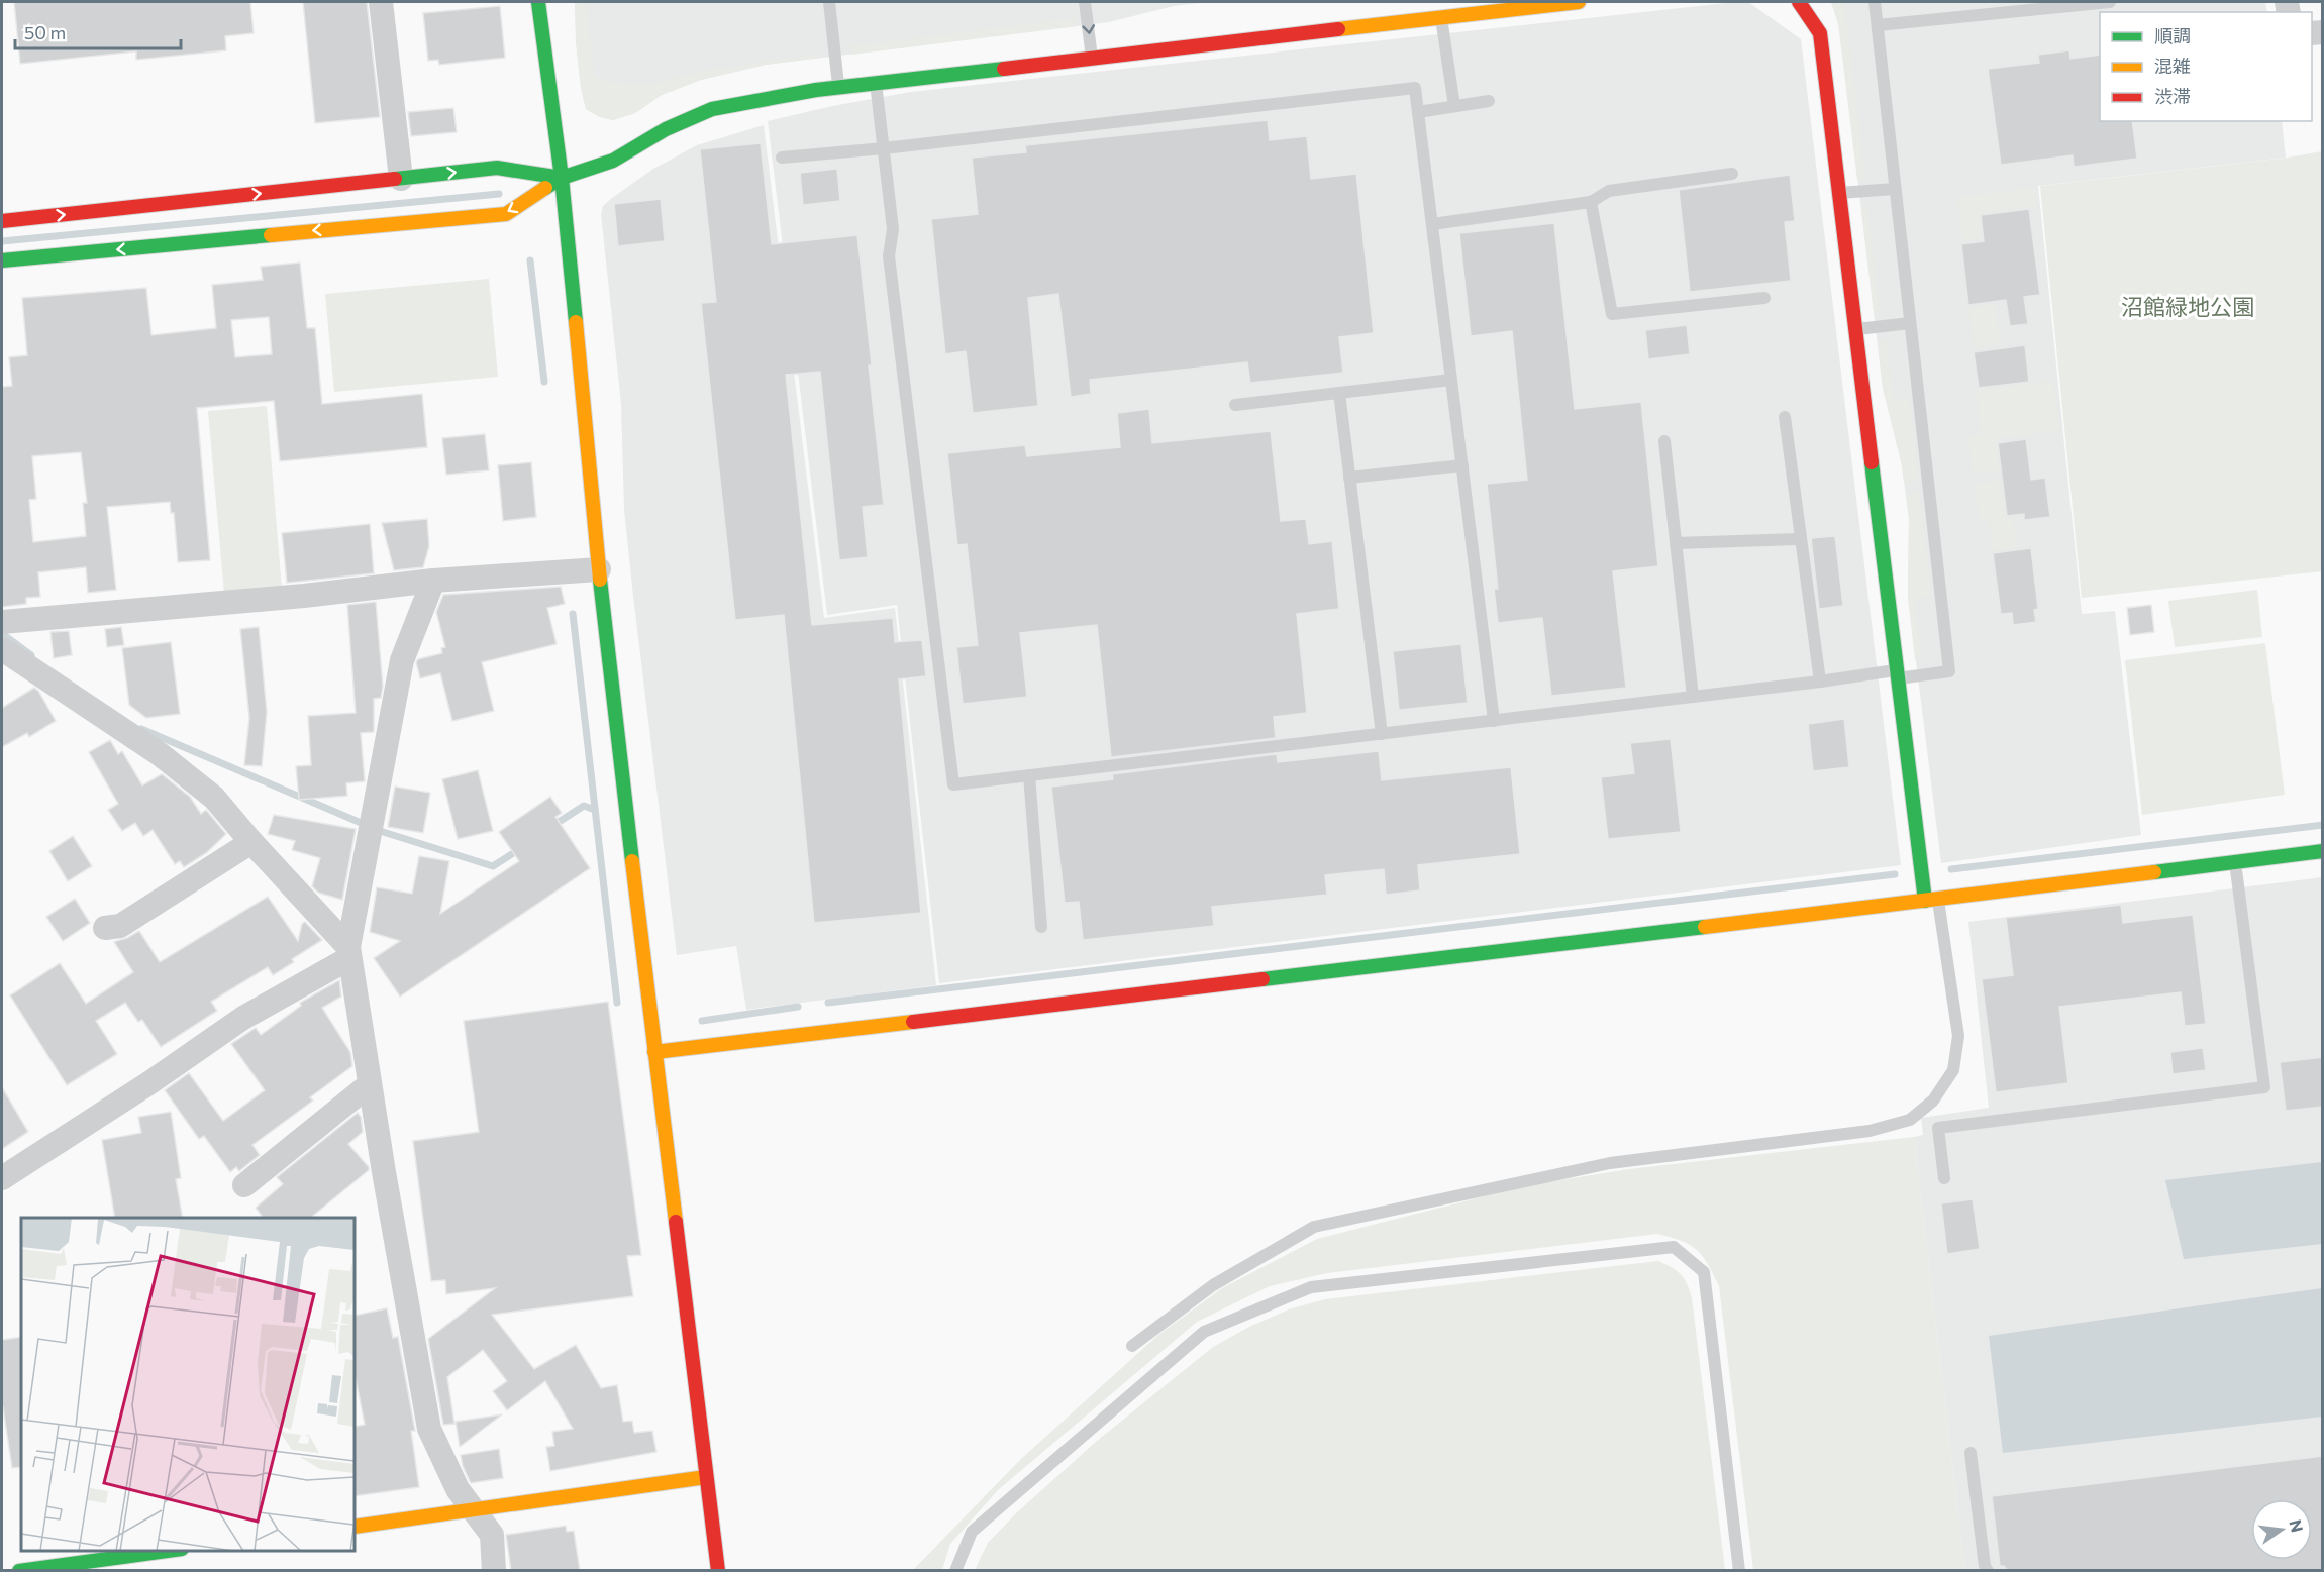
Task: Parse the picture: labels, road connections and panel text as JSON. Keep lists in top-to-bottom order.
{
  "parks": ["沼館緑地公園"],
  "legend": ["順調", "混雑", "渋滞"],
  "scale_bar": "50 m",
  "north": "right"
}
